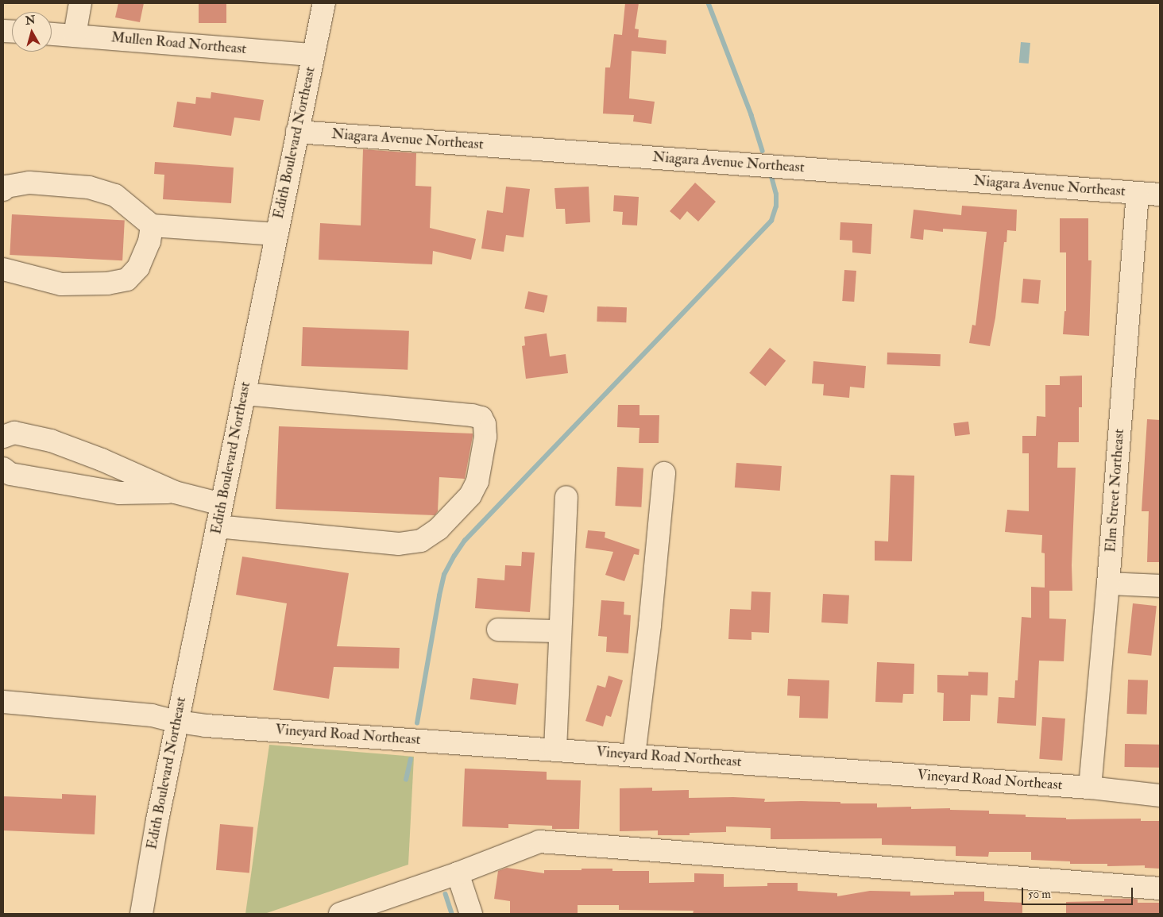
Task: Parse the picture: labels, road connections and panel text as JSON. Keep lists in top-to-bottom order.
{
  "streets": {
    "street": [
      "Mullen Road Northeast",
      "Niagara Avenue Northeast",
      "Edith Boulevard Northeast",
      "Elm Street Northeast",
      "Vineyard Road Northeast"
    ]
  },
  "crossings": [
    ["Mullen Road Northeast", "Edith Boulevard Northeast"],
    ["Niagara Avenue Northeast", "Edith Boulevard Northeast"],
    ["Niagara Avenue Northeast", "Elm Street Northeast"],
    ["Edith Boulevard Northeast", "Vineyard Road Northeast"],
    ["Elm Street Northeast", "Vineyard Road Northeast"]
  ],
  "scale_bar": "50 m",
  "north": "top"
}
